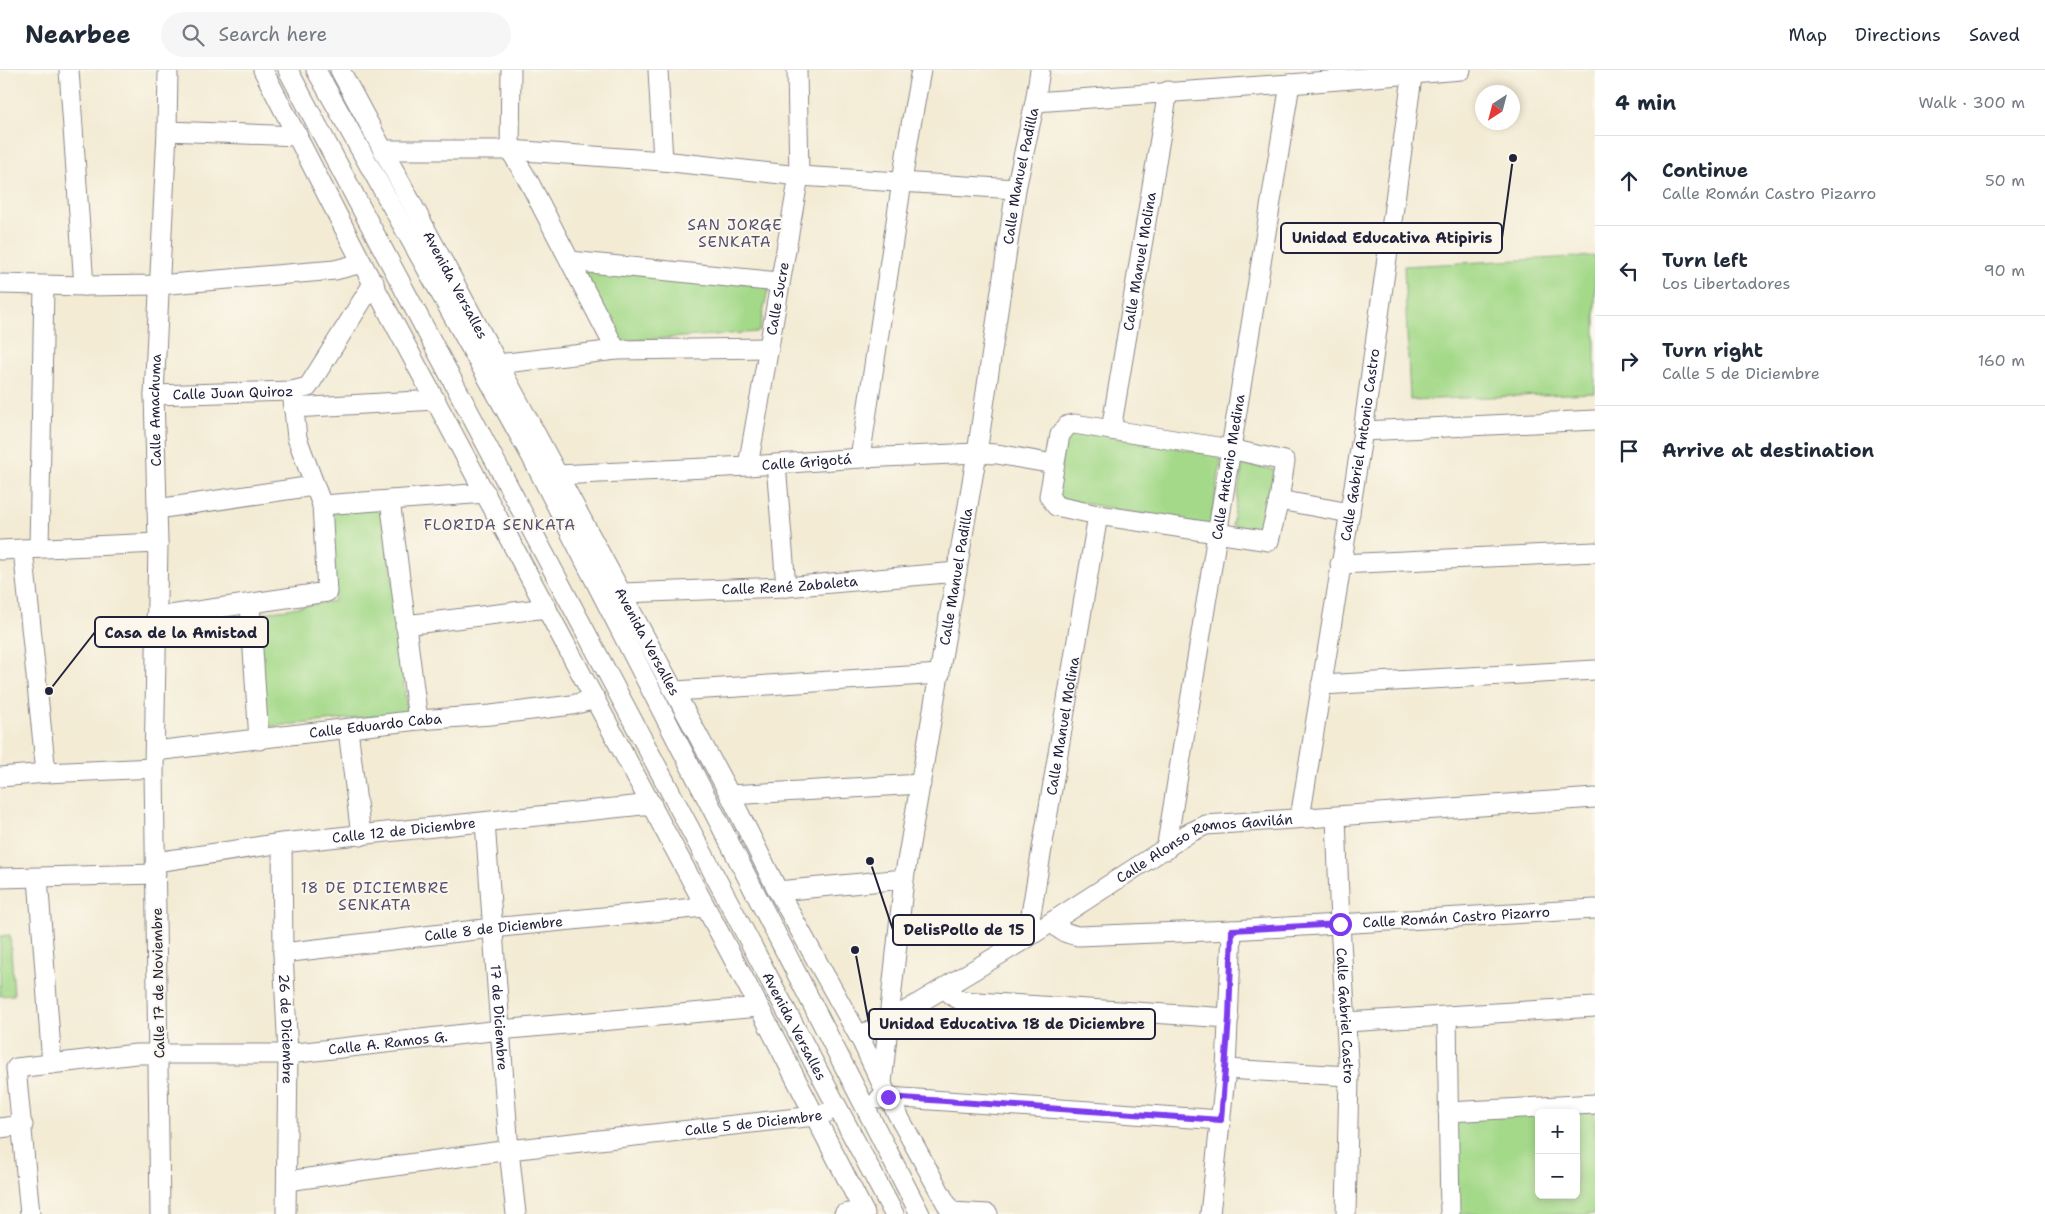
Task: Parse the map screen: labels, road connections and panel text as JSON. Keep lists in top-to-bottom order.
{
  "streets": {
    "street": [
      "Calle Manuel Padilla",
      "Calle Manuel Molina",
      "Avenida Versalles",
      "Calle Sucre",
      "Calle Juan Quiroz",
      "Calle Amachuma",
      "Calle Gabriel Antonio Castro",
      "Calle Grigotá",
      "Calle Antonio Medina",
      "Calle René Zabaleta",
      "Calle Eduardo Caba",
      "Calle 12 de Diciembre",
      "Calle Alonso Ramos Gavilán",
      "Calle Román Castro Pizarro",
      "Calle 8 de Diciembre",
      "Calle 17 de Noviembre",
      "Calle Gabriel Castro",
      "17 de Diciembre",
      "26 de Diciembre",
      "Calle A. Ramos G.",
      "Calle 5 de Diciembre"
    ]
  },
  "crossings": [
    ["Calle Manuel Padilla", "Avenida Versalles"],
    ["Calle Manuel Padilla", "Calle Grigotá"],
    ["Calle Manuel Padilla", "Calle René Zabaleta"],
    ["Calle Manuel Padilla", "Calle Alonso Ramos Gavilán"],
    ["Calle Manuel Padilla", "Calle 5 de Diciembre"],
    ["Calle Manuel Molina", "Calle Alonso Ramos Gavilán"],
    ["Avenida Versalles", "Calle Juan Quiroz"],
    ["Avenida Versalles", "Calle Grigotá"],
    ["Avenida Versalles", "Calle René Zabaleta"],
    ["Avenida Versalles", "Calle Eduardo Caba"],
    ["Avenida Versalles", "Calle 12 de Diciembre"],
    ["Avenida Versalles", "Calle Alonso Ramos Gavilán"],
    ["Avenida Versalles", "Calle 8 de Diciembre"],
    ["Avenida Versalles", "Calle A. Ramos G."],
    ["Avenida Versalles", "Calle 5 de Diciembre"],
    ["Calle Sucre", "Calle Grigotá"],
    ["Calle Juan Quiroz", "Calle Amachuma"],
    ["Calle Amachuma", "Calle Eduardo Caba"],
    ["Calle Amachuma", "Calle 17 de Noviembre"],
    ["Calle Gabriel Antonio Castro", "Calle Alonso Ramos Gavilán"],
    ["Calle Antonio Medina", "Calle Alonso Ramos Gavilán"],
    ["Calle Eduardo Caba", "Calle 17 de Noviembre"],
    ["Calle 12 de Diciembre", "Calle 17 de Noviembre"],
    ["Calle 12 de Diciembre", "17 de Diciembre"],
    ["Calle 12 de Diciembre", "26 de Diciembre"],
    ["Calle Alonso Ramos Gavilán", "Calle Román Castro Pizarro"],
    ["Calle Alonso Ramos Gavilán", "Calle Gabriel Castro"],
    ["Calle Román Castro Pizarro", "Calle Gabriel Castro"],
    ["Calle 8 de Diciembre", "17 de Diciembre"],
    ["Calle 8 de Diciembre", "26 de Diciembre"],
    ["Calle 17 de Noviembre", "Calle A. Ramos G."],
    ["17 de Diciembre", "Calle A. Ramos G."],
    ["17 de Diciembre", "Calle 5 de Diciembre"],
    ["26 de Diciembre", "Calle A. Ramos G."],
    ["26 de Diciembre", "Calle 5 de Diciembre"]
  ],
  "districts": ["SAN JORGE SENKATA", "FLORIDA SENKATA", "18 DE DICIEMBRE SENKATA"],
  "places": [
    "Unidad Educativa Atipiris",
    "Casa de la Amistad",
    "DelisPollo de 15",
    "Unidad Educativa 18 de Diciembre"
  ],
  "north": "bottom left",
  "page": {
    "header": "Nearbee",
    "search": "Search here",
    "nav": ["Map", "Directions", "Saved"],
    "heading": ["4 min", "Walk · 300 m"],
    "list": [
      ["Continue", "Calle Román Castro Pizarro", "50 m"],
      ["Turn left", "Los Libertadores", "90 m"],
      ["Turn right", "Calle 5 de Diciembre", "160 m"],
      "Arrive at destination"
    ],
    "map_buttons": ["+", "−"]
  }
}
